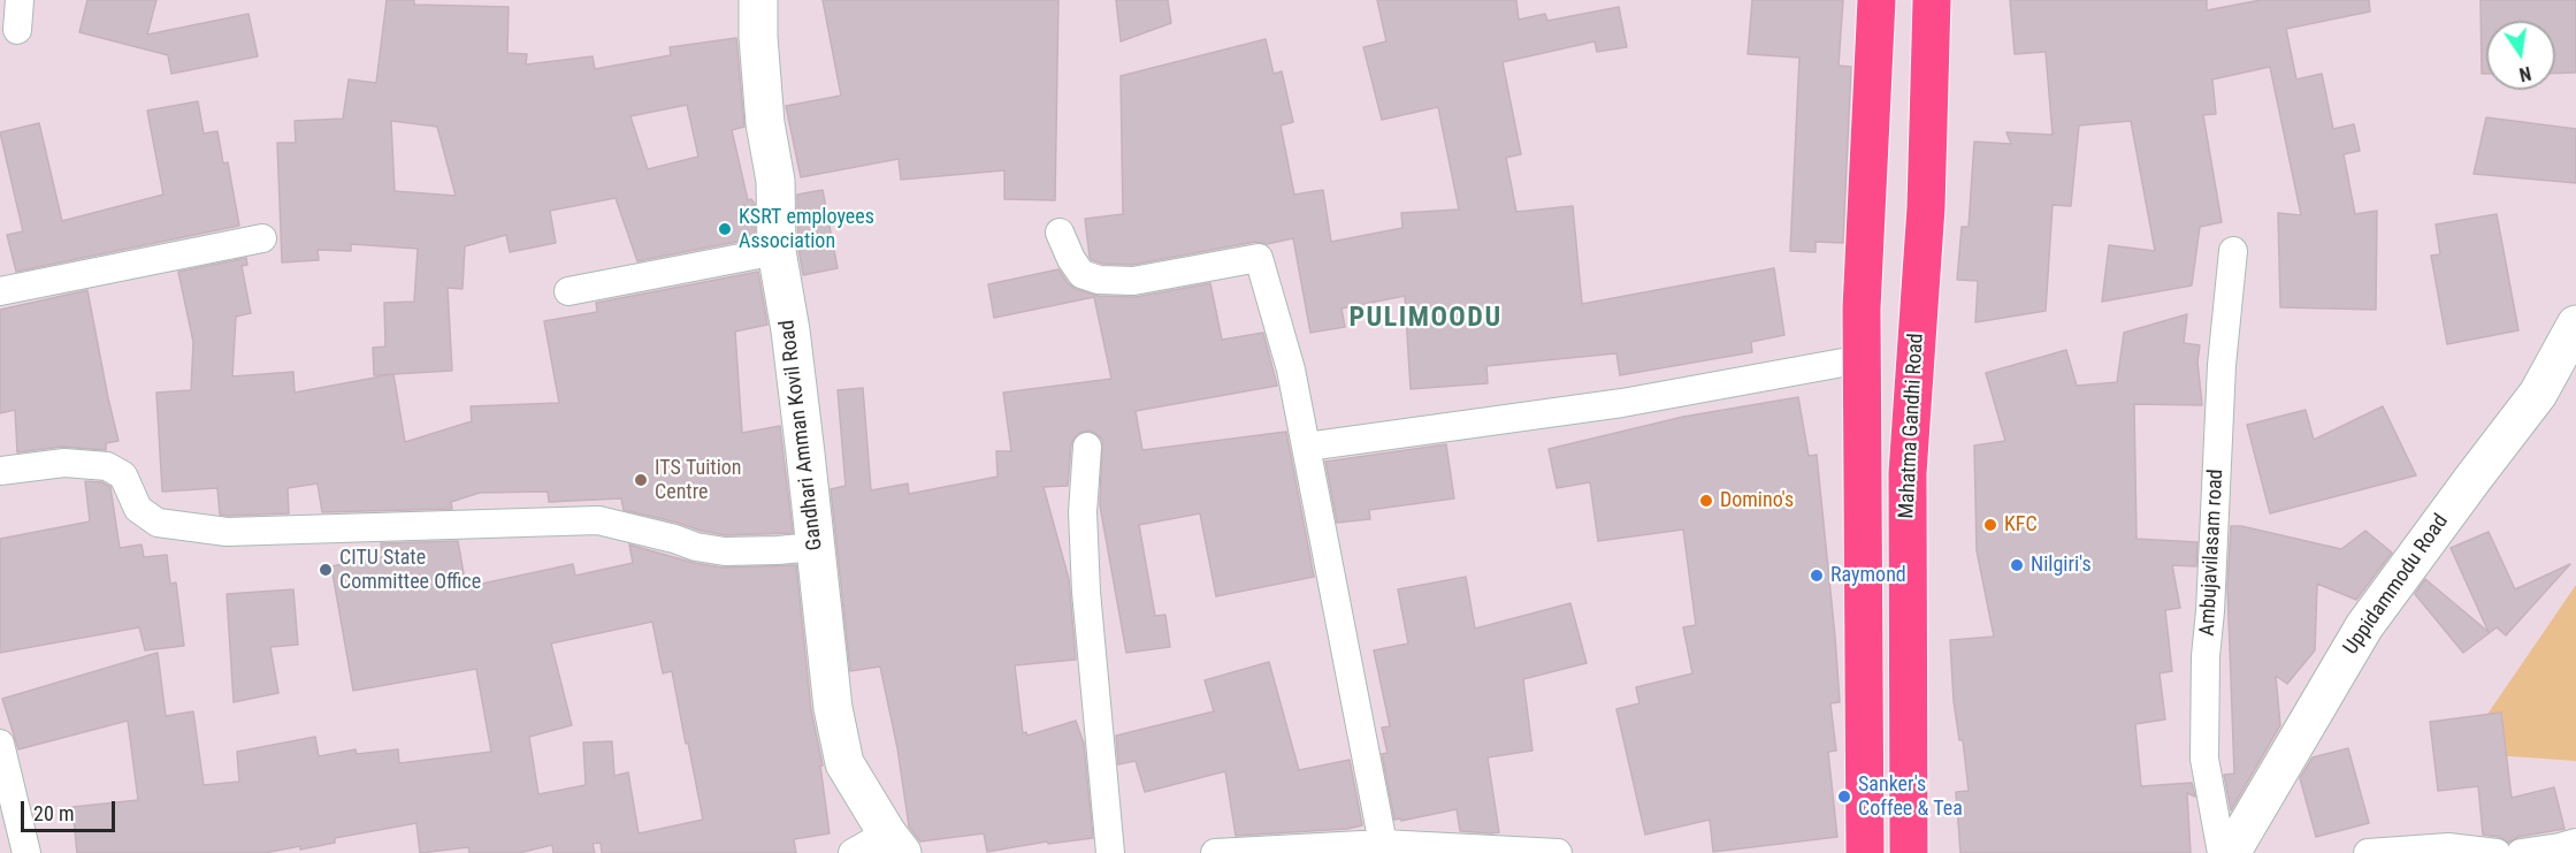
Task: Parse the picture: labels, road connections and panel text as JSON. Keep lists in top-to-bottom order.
{
  "streets": {
    "main road": ["Mahatma Gandhi Road"],
    "street": ["Gandhari Amman Kovil Road", "Ambujavilasam road", "Uppidammodu Road"]
  },
  "districts": ["PULIMOODU"],
  "places": [
    "KSRT employees Association",
    "ITS Tuition Centre",
    "Domino's",
    "KFC",
    "Nilgiri's",
    "CITU State Committee Office",
    "Raymond",
    "Sanker's Coffee & Tea"
  ],
  "scale_bar": "20 m",
  "north": "bottom"
}
